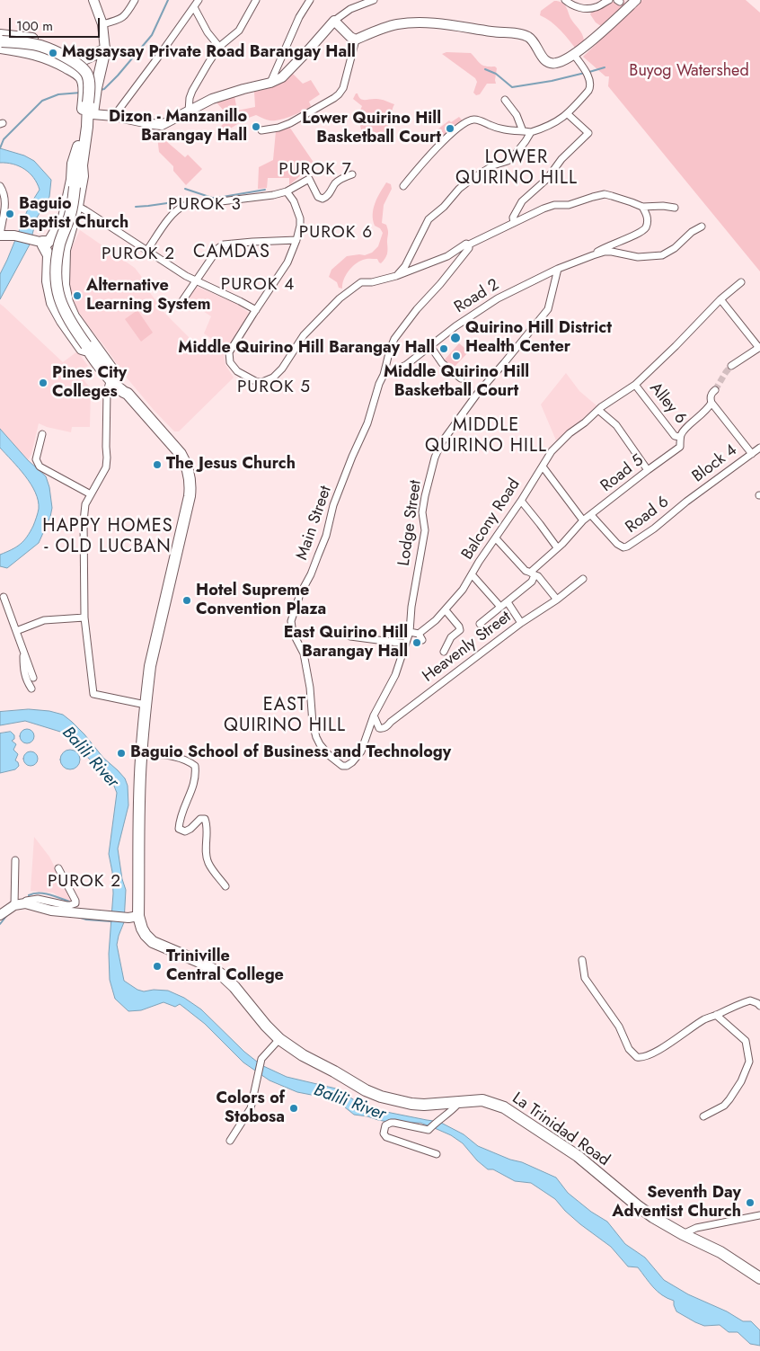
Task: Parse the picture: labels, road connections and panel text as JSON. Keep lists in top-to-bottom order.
{
  "streets": {
    "highway": ["La Trinidad Road"],
    "street": [
      "Road 2",
      "Alley 6",
      "Block 4",
      "Road 5",
      "Road 6",
      "Balcony Road",
      "Main Street",
      "Lodge Street",
      "Heavenly Street"
    ]
  },
  "crossings": [
    ["Road 2", "Main Street"],
    ["Road 2", "Lodge Street"],
    ["Alley 6", "Road 5"],
    ["Alley 6", "Balcony Road"],
    ["Block 4", "Road 6"],
    ["Road 5", "Road 6"],
    ["Main Street", "Heavenly Street"]
  ],
  "districts": [
    "LOWER QUIRINO HILL",
    "PUROK 7",
    "PUROK 3",
    "PUROK 6",
    "CAMDAS",
    "PUROK 2",
    "PUROK 4",
    "PUROK 5",
    "MIDDLE QUIRINO HILL",
    "HAPPY HOMES - OLD LUCBAN",
    "EAST QUIRINO HILL",
    "PUROK 2"
  ],
  "water": ["Balili River"],
  "parks": ["Buyog Watershed"],
  "places": [
    "Magsaysay Private Road Barangay Hall",
    "Dizon - Manzanillo Barangay Hall",
    "Lower Quirino Hill Basketball Court",
    "Baguio Baptist Church",
    "Alternative Learning System",
    "Quirino Hill District Health Center",
    "Middle Quirino Hill Barangay Hall",
    "Middle Quirino Hill Basketball Court",
    "Pines City Colleges",
    "The Jesus Church",
    "Hotel Supreme Convention Plaza",
    "East Quirino Hill Barangay Hall",
    "Baguio School of Business and Technology",
    "Triniville Central College",
    "Colors of Stobosa",
    "Seventh Day Adventist Church"
  ],
  "scale_bar": "100 m"
}
